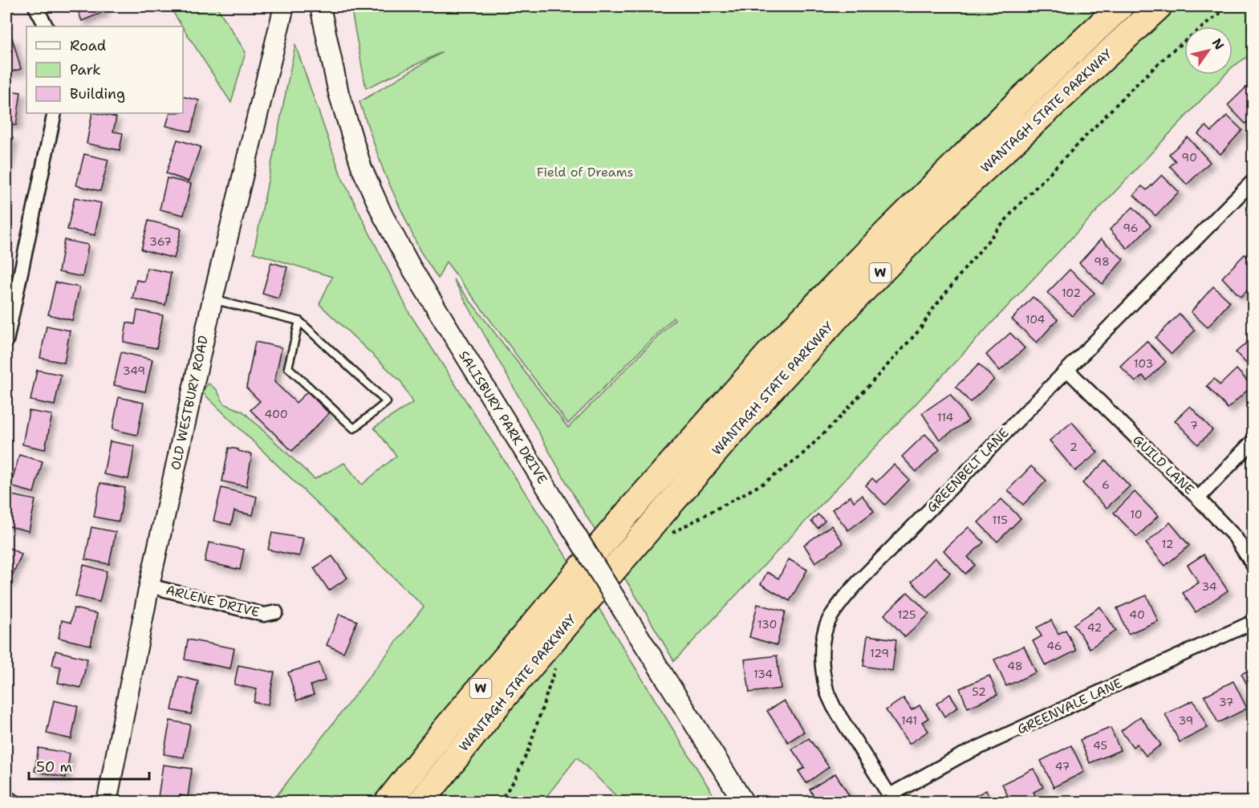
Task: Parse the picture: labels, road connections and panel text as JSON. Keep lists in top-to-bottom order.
{
  "streets": {
    "highway": ["WANTAGH STATE PARKWAY", "W"],
    "main road": ["OLD WESTBURY ROAD", "SALISBURY PARK DRIVE"],
    "street": [
      "GUILD LANE",
      "GREENBELT LANE",
      "ARLENE DRIVE",
      "GREENVALE LANE"
    ]
  },
  "crossings": [
    ["OLD WESTBURY ROAD", "ARLENE DRIVE"],
    ["GUILD LANE", "GREENBELT LANE"],
    ["GREENBELT LANE", "GREENVALE LANE"]
  ],
  "parks": ["Field of Dreams"],
  "house_numbers": [
    "90",
    "96",
    "367",
    "98",
    "102",
    "104",
    "103",
    "349",
    "400",
    "114",
    "7",
    "2",
    "6",
    "10",
    "115",
    "12",
    "34",
    "125",
    "40",
    "130",
    "42",
    "46",
    "129",
    "48",
    "134",
    "52",
    "37",
    "141",
    "39",
    "45",
    "47"
  ],
  "legend": ["Road", "Park", "Building"],
  "scale_bar": "50 m",
  "north": "top right"
}
